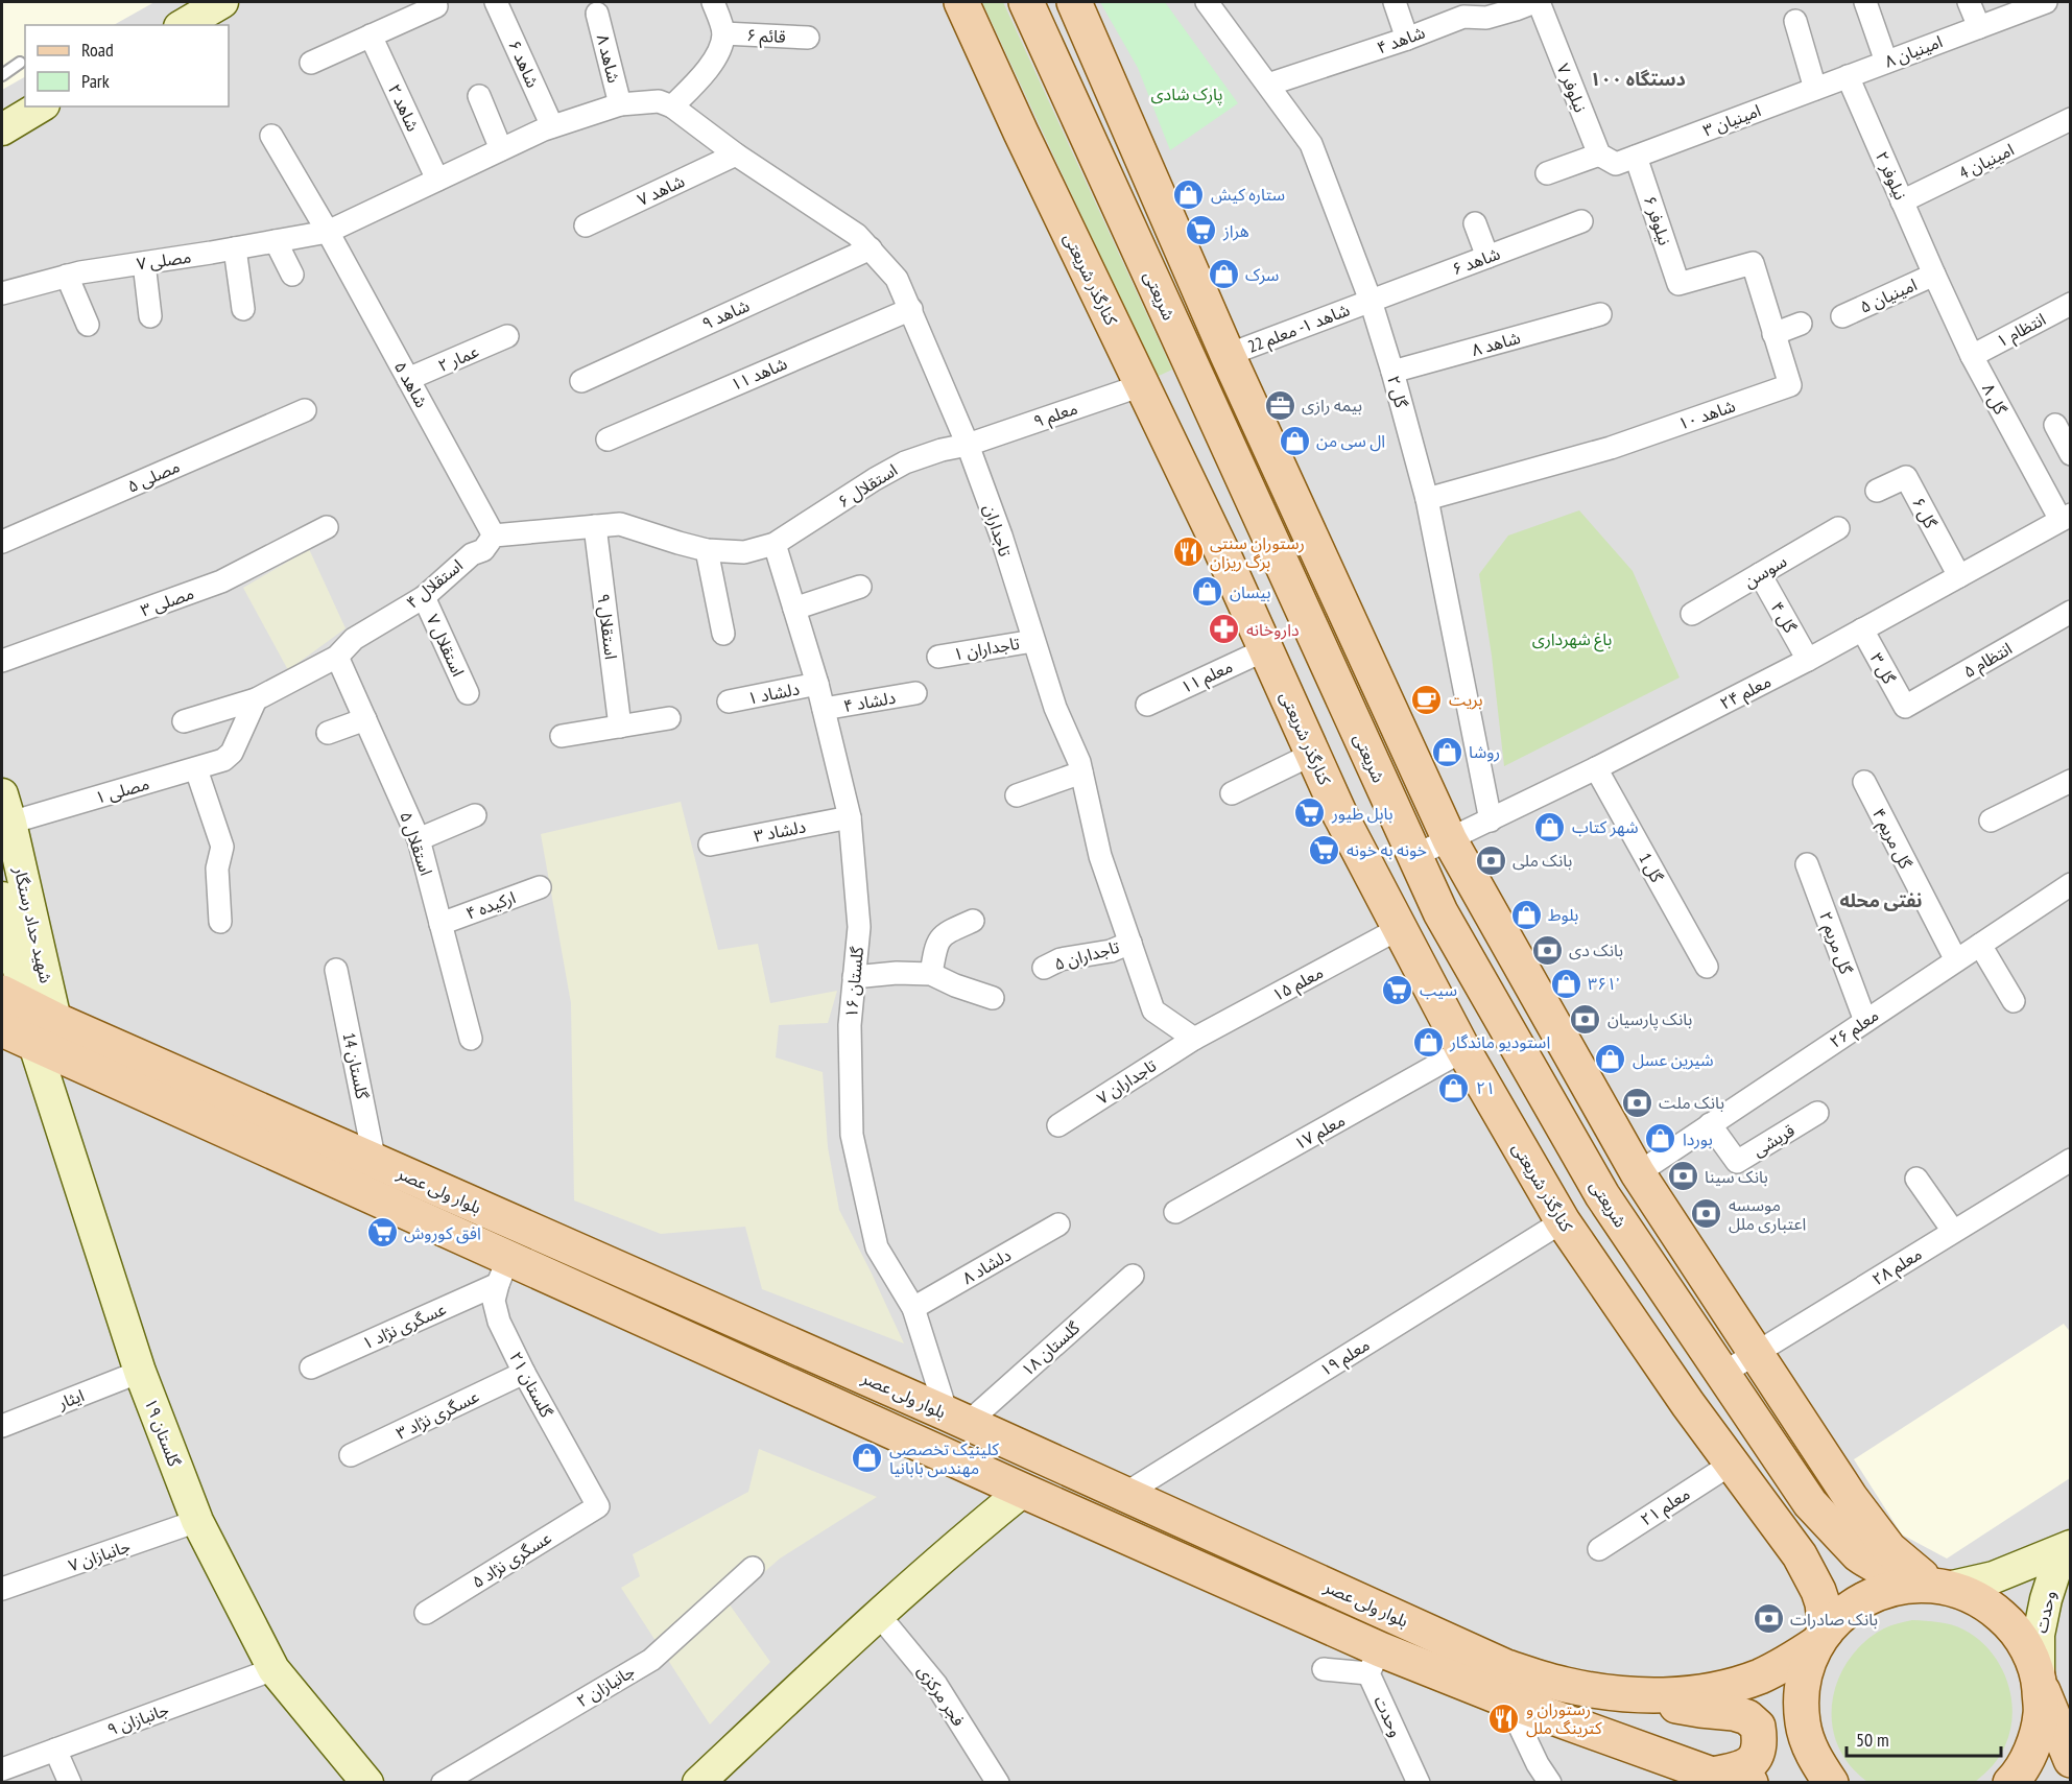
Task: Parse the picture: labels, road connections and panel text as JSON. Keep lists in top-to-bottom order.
{
  "streets": {
    "main road": [
      "کنارگذر شریعتی",
      "شریعتی",
      "شهید حداد رستگار",
      "بلوار ولی عصر",
      "گلستان ۱۹",
      "وحدت"
    ],
    "street": [
      "قائم ۶",
      "شاهد ۴",
      "امینیان ۸",
      "شاهد ۸",
      "شاهد ۶",
      "نیلوفر ۷",
      "شاهد ۲",
      "امینیان ۳",
      "امینیان 4",
      "نیلوفر ۲",
      "شاهد ۷",
      "نیلوفر ۶",
      "مصلی ۷",
      "امینیان ۵",
      "شاهد ۹",
      "شاهد ۱- معلم 22",
      "انتظام ۱",
      "عمار ۲",
      "شاهد ۱۱",
      "شاهد ۵",
      "گل ۲",
      "گل ۸",
      "معلم ۹",
      "شاهد ۱۰",
      "مصلی ۵",
      "استقلال ۶",
      "گل ۶",
      "تاجداران",
      "سوسن",
      "استقلال ۴",
      "مصلی ۳",
      "گل ۴",
      "استقلال ۹",
      "استقلال ۷",
      "تاجداران ۱",
      "انتظام ۵",
      "گل ۳",
      "معلم ۱۱",
      "معلم ۲۴",
      "دلشاد ۱",
      "دلشاد ۴",
      "مصلی ۱",
      "دلشاد ۳",
      "گل مریم ۴",
      "استقلال ۵",
      "گل 1",
      "ارکیده ۴",
      "گل مریم ۲",
      "تاجداران ۵",
      "گلستان ۱۶",
      "معلم ۱۵",
      "معلم ۲۶",
      "گلستان 14",
      "تاجداران ۷",
      "معلم ۱۷",
      "قریشی",
      "دلشاد ۸",
      "معلم ۲۸",
      "عسگری نژاد ۱",
      "گلستان ۱۸",
      "معلم ۱۹",
      "گلستان ۲۱",
      "ایثار",
      "عسگری نژاد ۳",
      "معلم ۲۱",
      "جانبازان ۷",
      "عسگری نژاد ۵",
      "جانبازان ۲",
      "فجر مرکزی",
      "جانبازان ۹"
    ]
  },
  "crossings": [
    ["شاهد ۴", "نیلوفر ۷"],
    ["شاهد ۴", "گل ۲"],
    ["امینیان ۸", "امینیان ۳"],
    ["امینیان ۸", "نیلوفر ۲"],
    ["شاهد ۸", "مصلی ۷"],
    ["شاهد ۸", "گل ۲"],
    ["شاهد ۶", "مصلی ۷"],
    ["شاهد ۶", "شاهد ۱- معلم 22"],
    ["شاهد ۶", "گل ۲"],
    ["نیلوفر ۷", "امینیان ۳"],
    ["نیلوفر ۷", "نیلوفر ۶"],
    ["شاهد ۲", "مصلی ۷"],
    ["امینیان ۳", "نیلوفر ۲"],
    ["امینیان ۳", "نیلوفر ۶"],
    ["امینیان 4", "نیلوفر ۲"],
    ["نیلوفر ۲", "امینیان ۵"],
    ["نیلوفر ۲", "گل ۸"],
    ["شاهد ۷", "تاجداران"],
    ["نیلوفر ۶", "شاهد ۱۰"],
    ["مصلی ۷", "شاهد ۵"],
    ["مصلی ۷", "تاجداران"],
    ["کنارگذر شریعتی", "معلم ۹"],
    ["کنارگذر شریعتی", "معلم ۱۱"],
    ["کنارگذر شریعتی", "معلم ۱۵"],
    ["کنارگذر شریعتی", "معلم ۱۷"],
    ["کنارگذر شریعتی", "بلوار ولی عصر"],
    ["کنارگذر شریعتی", "معلم ۱۹"],
    ["کنارگذر شریعتی", "معلم ۲۱"],
    ["شریعتی", "معلم ۲۴"],
    ["شریعتی", "معلم ۲۸"],
    ["امینیان ۵", "گل ۸"],
    ["شاهد ۹", "تاجداران"],
    ["شاهد ۱- معلم 22", "گل ۲"],
    ["انتظام ۱", "گل ۸"],
    ["عمار ۲", "شاهد ۵"],
    ["شاهد ۱۱", "تاجداران"],
    ["شاهد ۵", "استقلال ۴"],
    ["گل ۲", "شاهد ۱۰"],
    ["گل ۲", "معلم ۲۴"],
    ["گل ۸", "معلم ۲۴"],
    ["معلم ۹", "استقلال ۶"],
    ["معلم ۹", "تاجداران"],
    ["استقلال ۶", "تاجداران"],
    ["استقلال ۶", "گلستان ۱۶"],
    ["گل ۶", "معلم ۲۴"],
    ["تاجداران", "تاجداران ۱"],
    ["تاجداران", "تاجداران ۵"],
    ["تاجداران", "معلم ۱۵"],
    ["تاجداران", "تاجداران ۷"],
    ["سوسن", "گل ۴"],
    ["استقلال ۴", "استقلال ۷"],
    ["استقلال ۴", "مصلی ۱"],
    ["استقلال ۴", "استقلال ۵"],
    ["گل ۴", "معلم ۲۴"],
    ["انتظام ۵", "گل ۳"],
    ["گل ۳", "معلم ۲۴"],
    ["معلم ۲۴", "گل 1"],
    ["دلشاد ۱", "گلستان ۱۶"],
    ["دلشاد ۴", "گلستان ۱۶"],
    ["مصلی ۱", "شهید حداد رستگار"],
    ["دلشاد ۳", "گلستان ۱۶"],
    ["گل مریم ۴", "معلم ۲۶"],
    ["استقلال ۵", "ارکیده ۴"],
    ["شهید حداد رستگار", "بلوار ولی عصر"],
    ["شهید حداد رستگار", "گلستان ۱۹"],
    ["گل مریم ۲", "معلم ۲۶"],
    ["گلستان ۱۶", "بلوار ولی عصر"],
    ["گلستان ۱۶", "دلشاد ۸"],
    ["گلستان ۱۶", "گلستان ۱۸"],
    ["معلم ۱۵", "تاجداران ۷"],
    ["معلم ۲۶", "قریشی"],
    ["گلستان 14", "بلوار ولی عصر"],
    ["بلوار ولی عصر", "عسگری نژاد ۱"],
    ["بلوار ولی عصر", "گلستان ۱۸"],
    ["بلوار ولی عصر", "معلم ۱۹"],
    ["بلوار ولی عصر", "گلستان ۲۱"],
    ["بلوار ولی عصر", "گلستان ۱۹"],
    ["بلوار ولی عصر", "وحدت"],
    ["عسگری نژاد ۱", "گلستان ۲۱"],
    ["گلستان ۲۱", "عسگری نژاد ۳"],
    ["گلستان ۲۱", "عسگری نژاد ۵"],
    ["ایثار", "گلستان ۱۹"],
    ["گلستان ۱۹", "جانبازان ۷"],
    ["گلستان ۱۹", "جانبازان ۹"]
  ],
  "districts": ["۱۰۰ دستگاه", "نفتی محله"],
  "parks": ["پارک شادی", "باغ شهرداری"],
  "places": {
    "shop": [
      "ستاره کیش",
      "سرک",
      "ال سی من",
      "بیسان",
      "روشا",
      "شهر کتاب",
      "بلوط",
      "۳۶۱’",
      "استودیو ماندگار",
      "شیرین عسل",
      "۲۱",
      "بوردا",
      "کلینیک تخصصی مهندس بابانیا"
    ],
    "supermarket": [
      "هراز",
      "بابل طیور",
      "خونه به خونه",
      "سیب",
      "افق کوروش"
    ],
    "office": ["بیمه رازی"],
    "restaurant": ["رستوران سنتی برگ ریزان", "رستوران و کترینگ ملل"],
    "pharmacy": ["داروخانه"],
    "cafe": ["بریت"],
    "bank": [
      "بانک ملی",
      "بانک دی",
      "بانک پارسیان",
      "بانک ملت",
      "بانک سینا",
      "موسسه اعتباری ملل",
      "بانک صادرات"
    ]
  },
  "legend": ["Road", "Park"],
  "scale_bar": "50 m"
}
